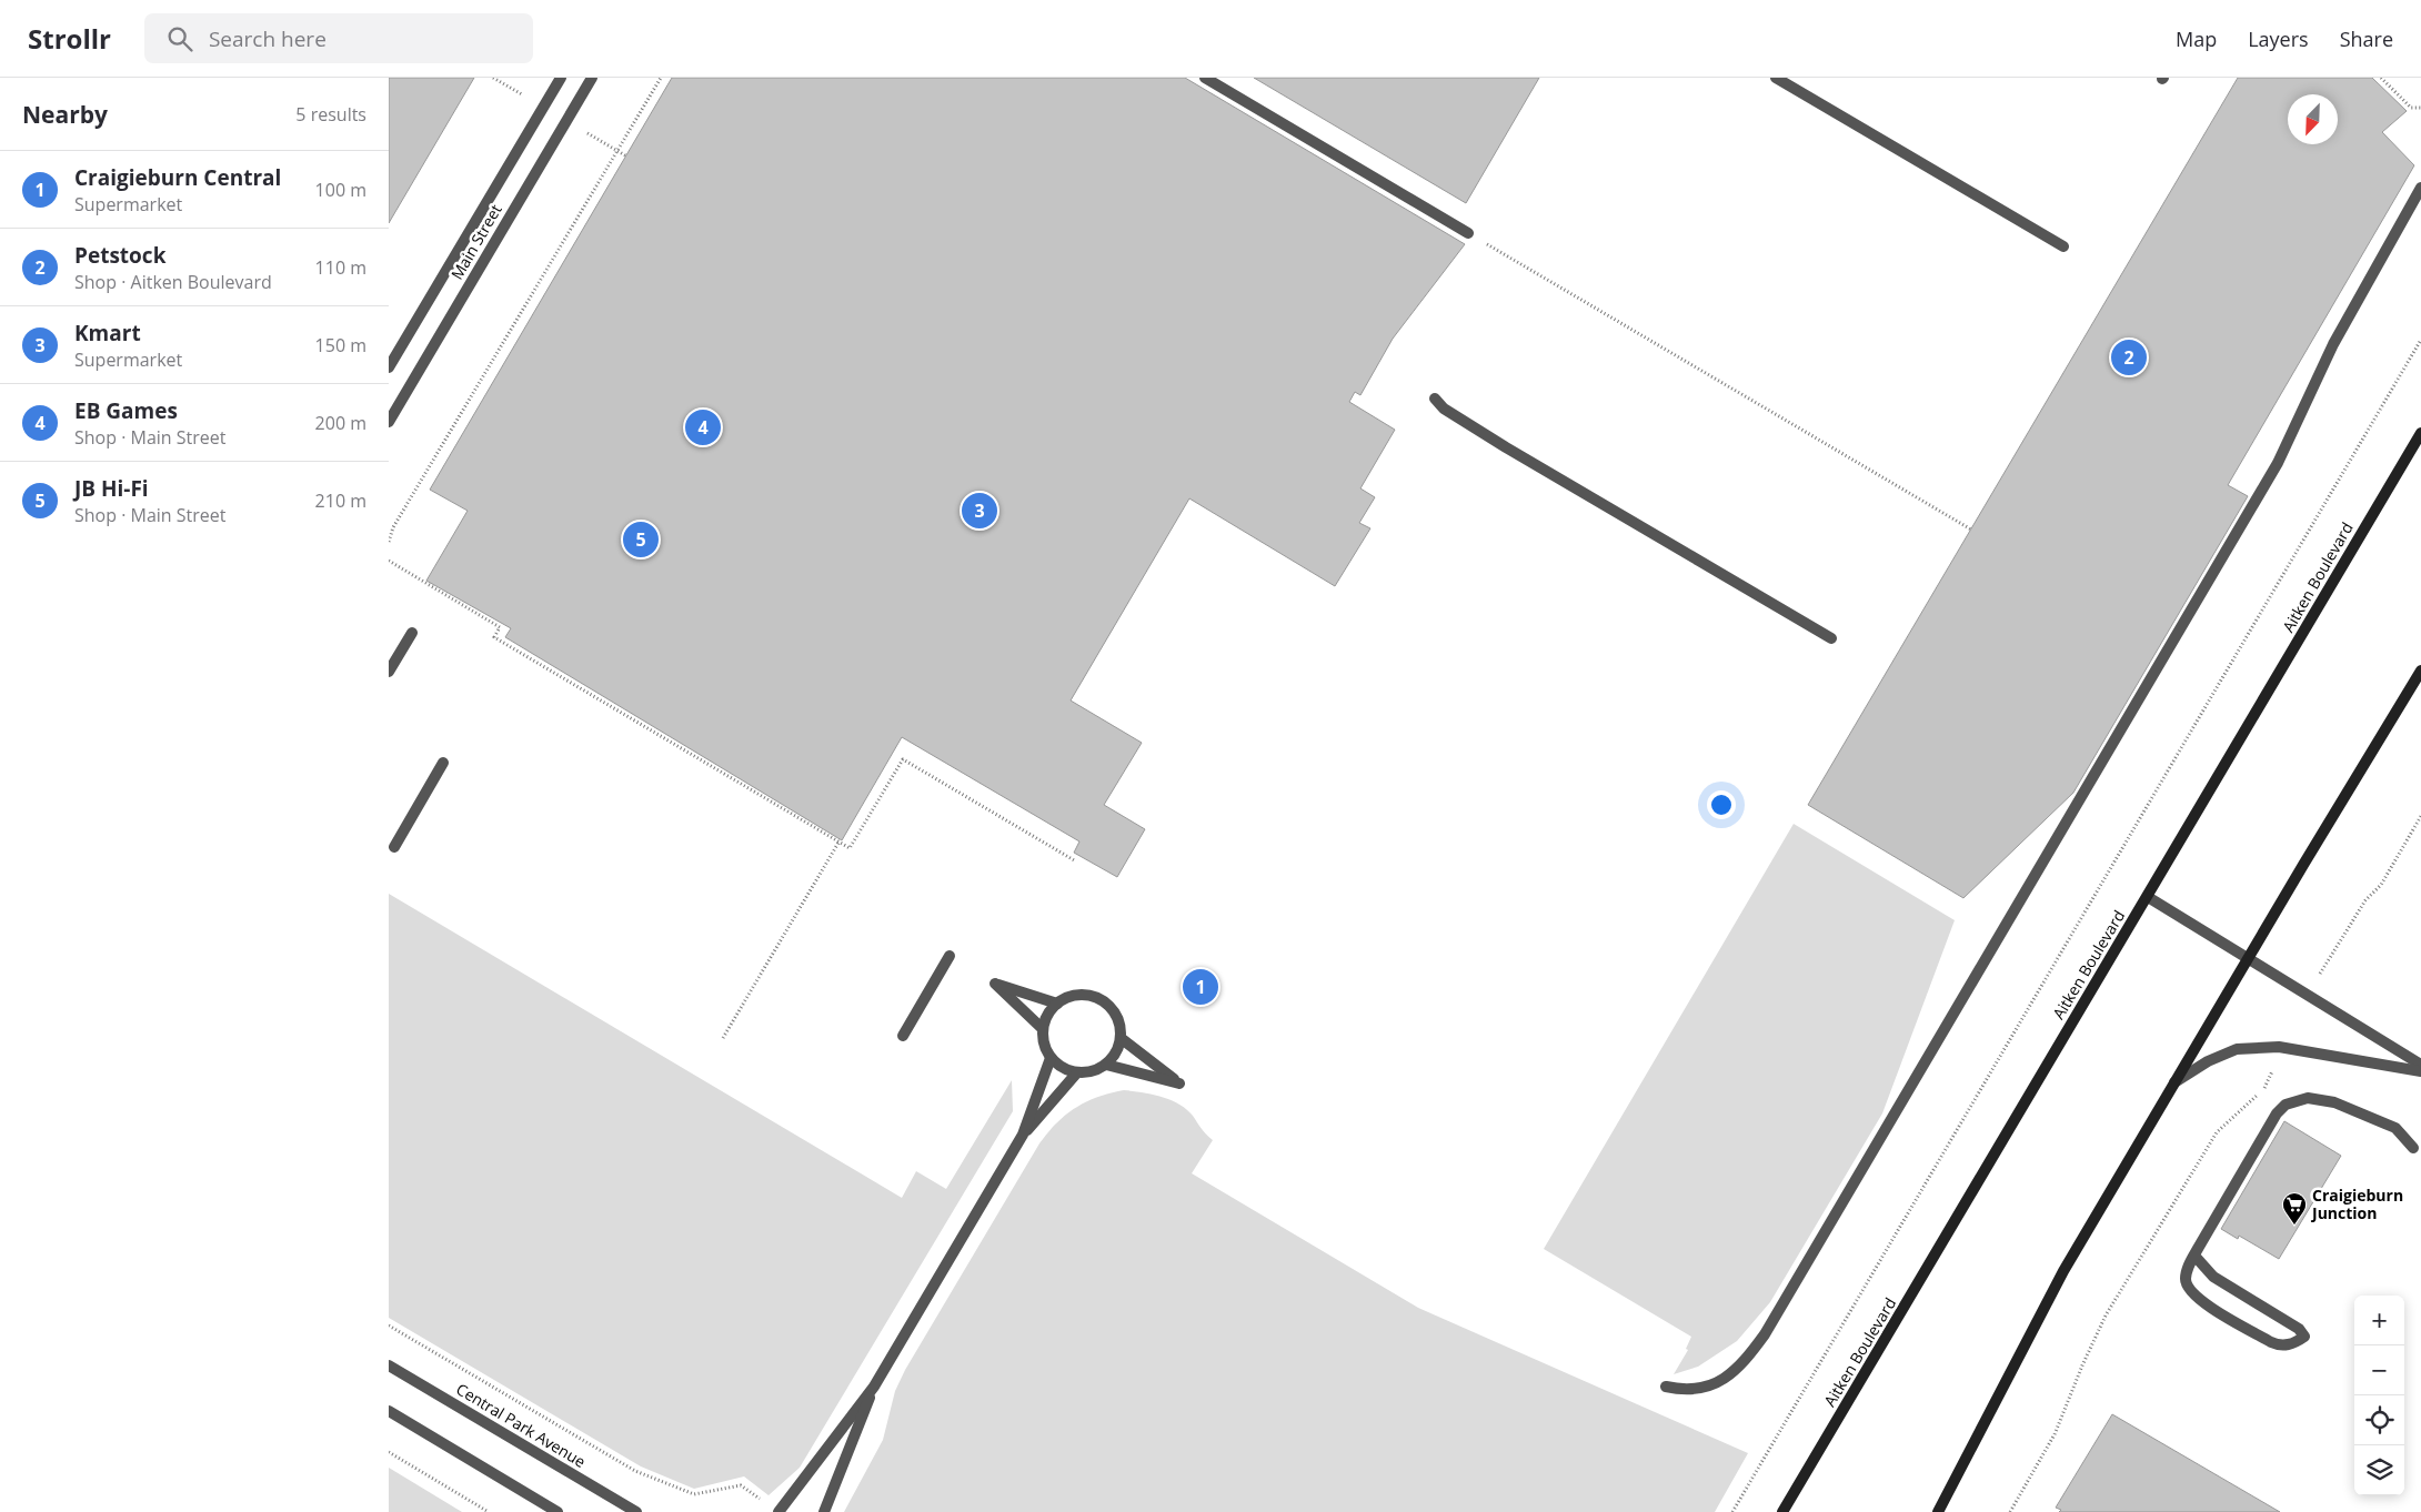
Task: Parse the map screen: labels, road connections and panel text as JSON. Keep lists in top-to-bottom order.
{
  "streets": {
    "main road": ["Aitken Boulevard"],
    "street": ["Main Street", "Central Park Avenue"]
  },
  "places": {
    "supermarket": ["Craigieburn Junction"]
  },
  "north": "bottom left",
  "page": {
    "header": "Strollr",
    "search": "Search here",
    "nav": ["Map", "Layers", "Share"],
    "heading": ["Nearby", "5 results"],
    "list": [
      {
        "mark": "1",
        "name": "Craigieburn Central",
        "note": "Supermarket",
        "value": "100 m"
      },
      {
        "mark": "2",
        "name": "Petstock",
        "note": "Shop · Aitken Boulevard",
        "value": "110 m"
      },
      {
        "mark": "3",
        "name": "Kmart",
        "note": "Supermarket",
        "value": "150 m"
      },
      {
        "mark": "4",
        "name": "EB Games",
        "note": "Shop · Main Street",
        "value": "200 m"
      },
      {
        "mark": "5",
        "name": "JB Hi-Fi",
        "note": "Shop · Main Street",
        "value": "210 m"
      }
    ],
    "pins": [
      "2",
      "4",
      "3",
      "5",
      "1"
    ],
    "map_buttons": ["+", "−"]
  }
}
